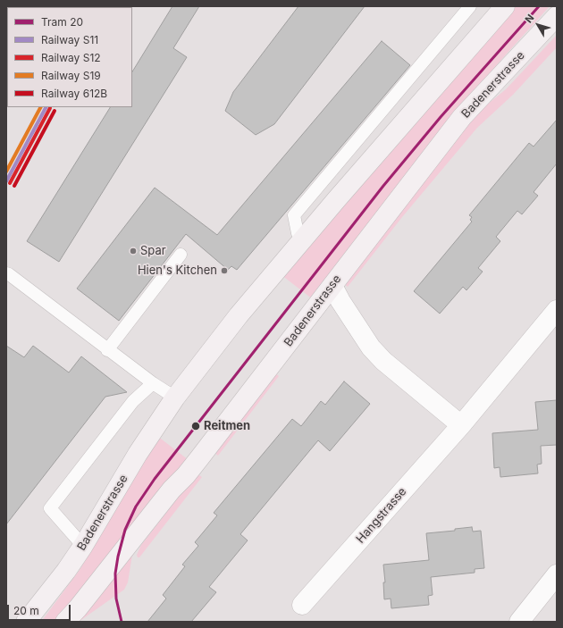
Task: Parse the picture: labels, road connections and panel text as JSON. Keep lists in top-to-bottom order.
{
  "streets": {
    "main road": ["Badenerstrasse"],
    "street": ["Hangstrasse"]
  },
  "places": ["Spar", "Hien's Kitchen", "Reitmen"],
  "lines": [
    "tram line 20",
    "rail line S11",
    "rail line S19",
    "rail line S12",
    "rail line 612B"
  ],
  "legend": [
    "Tram 20",
    "Railway S11",
    "Railway S12",
    "Railway S19",
    "Railway 612B"
  ],
  "scale_bar": "20 m",
  "north": "top left"
}
